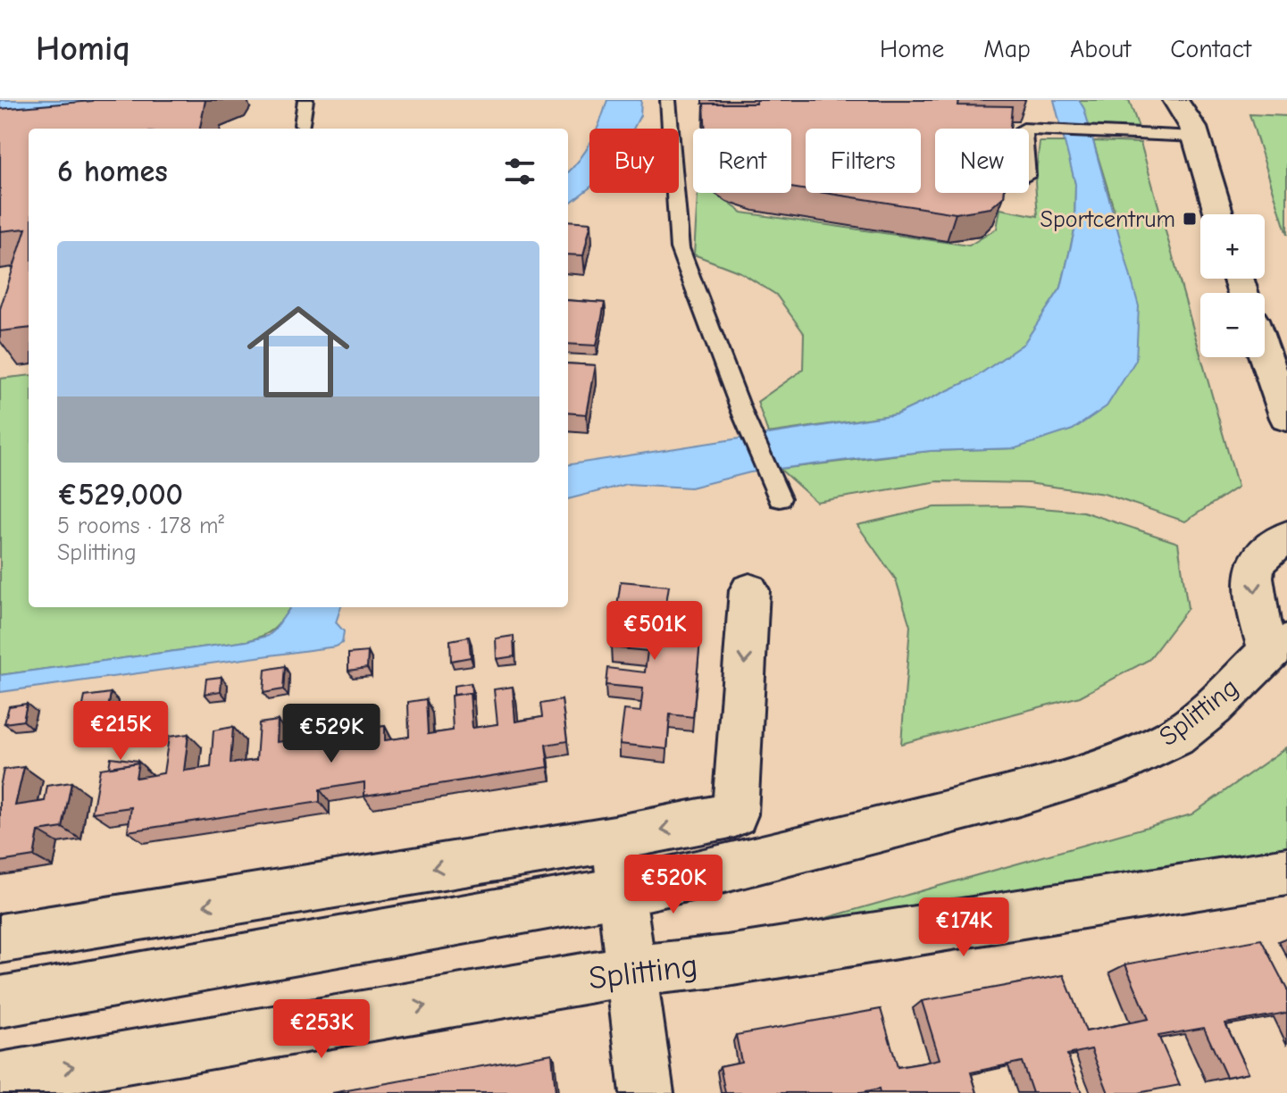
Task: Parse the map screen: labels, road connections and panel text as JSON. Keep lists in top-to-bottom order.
{
  "streets": {
    "street": ["Splitting"]
  },
  "places": {
    "transit": ["Sportcentrum"]
  },
  "page": {
    "header": "Homiq",
    "nav": [
      "Home",
      "Map",
      "About",
      "Contact"
    ],
    "chip": [
      "Buy",
      "Rent",
      "Filters",
      "New"
    ],
    "heading": "6 homes",
    "map_buttons": ["+", "−"],
    "list": [
      {
        "name": "€529,000",
        "note": "5 rooms · 178 m² · Splitting"
      }
    ],
    "price": [
      "€501K",
      "€215K",
      "€529K",
      "€520K",
      "€174K",
      "€253K"
    ]
  }
}
